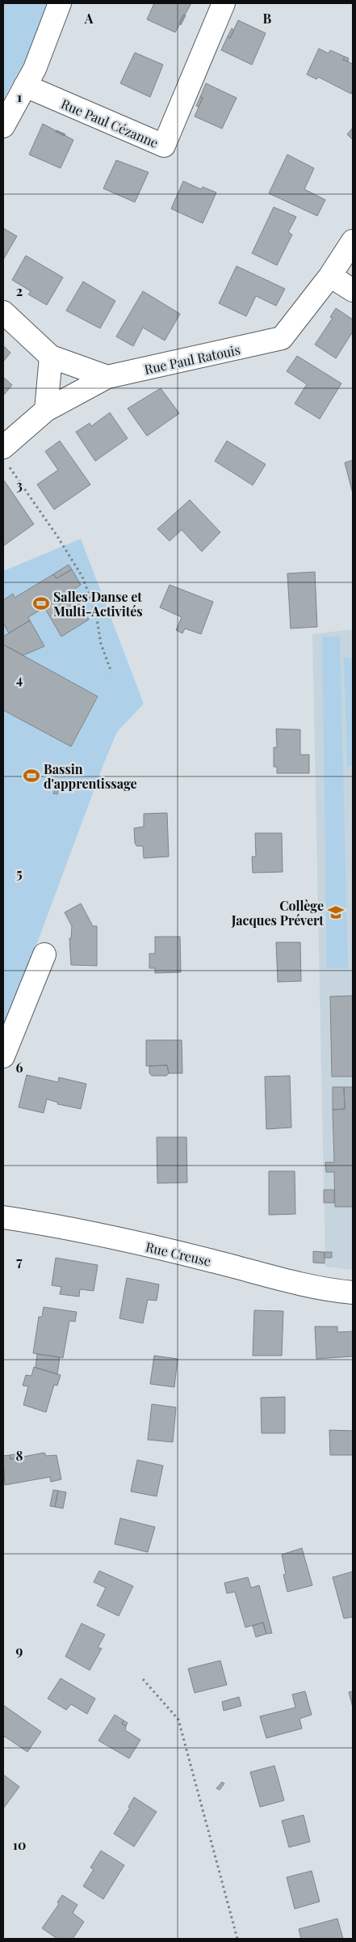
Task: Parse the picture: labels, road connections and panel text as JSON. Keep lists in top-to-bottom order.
{
  "streets": {
    "street": ["Rue Paul Cézanne", "Rue Paul Ratouis", "Rue Creuse"]
  },
  "places": {
    "sports": ["Salles Danse et Multi-Activités", "Bassin d'apprentissage"],
    "school or university": ["Collège Jacques Prévert"]
  },
  "grid": {
    "columns": ["A", "B"],
    "rows": [
      "1",
      "2",
      "3",
      "4",
      "5",
      "6",
      "7",
      "8",
      "9",
      "10"
    ]
  }
}
